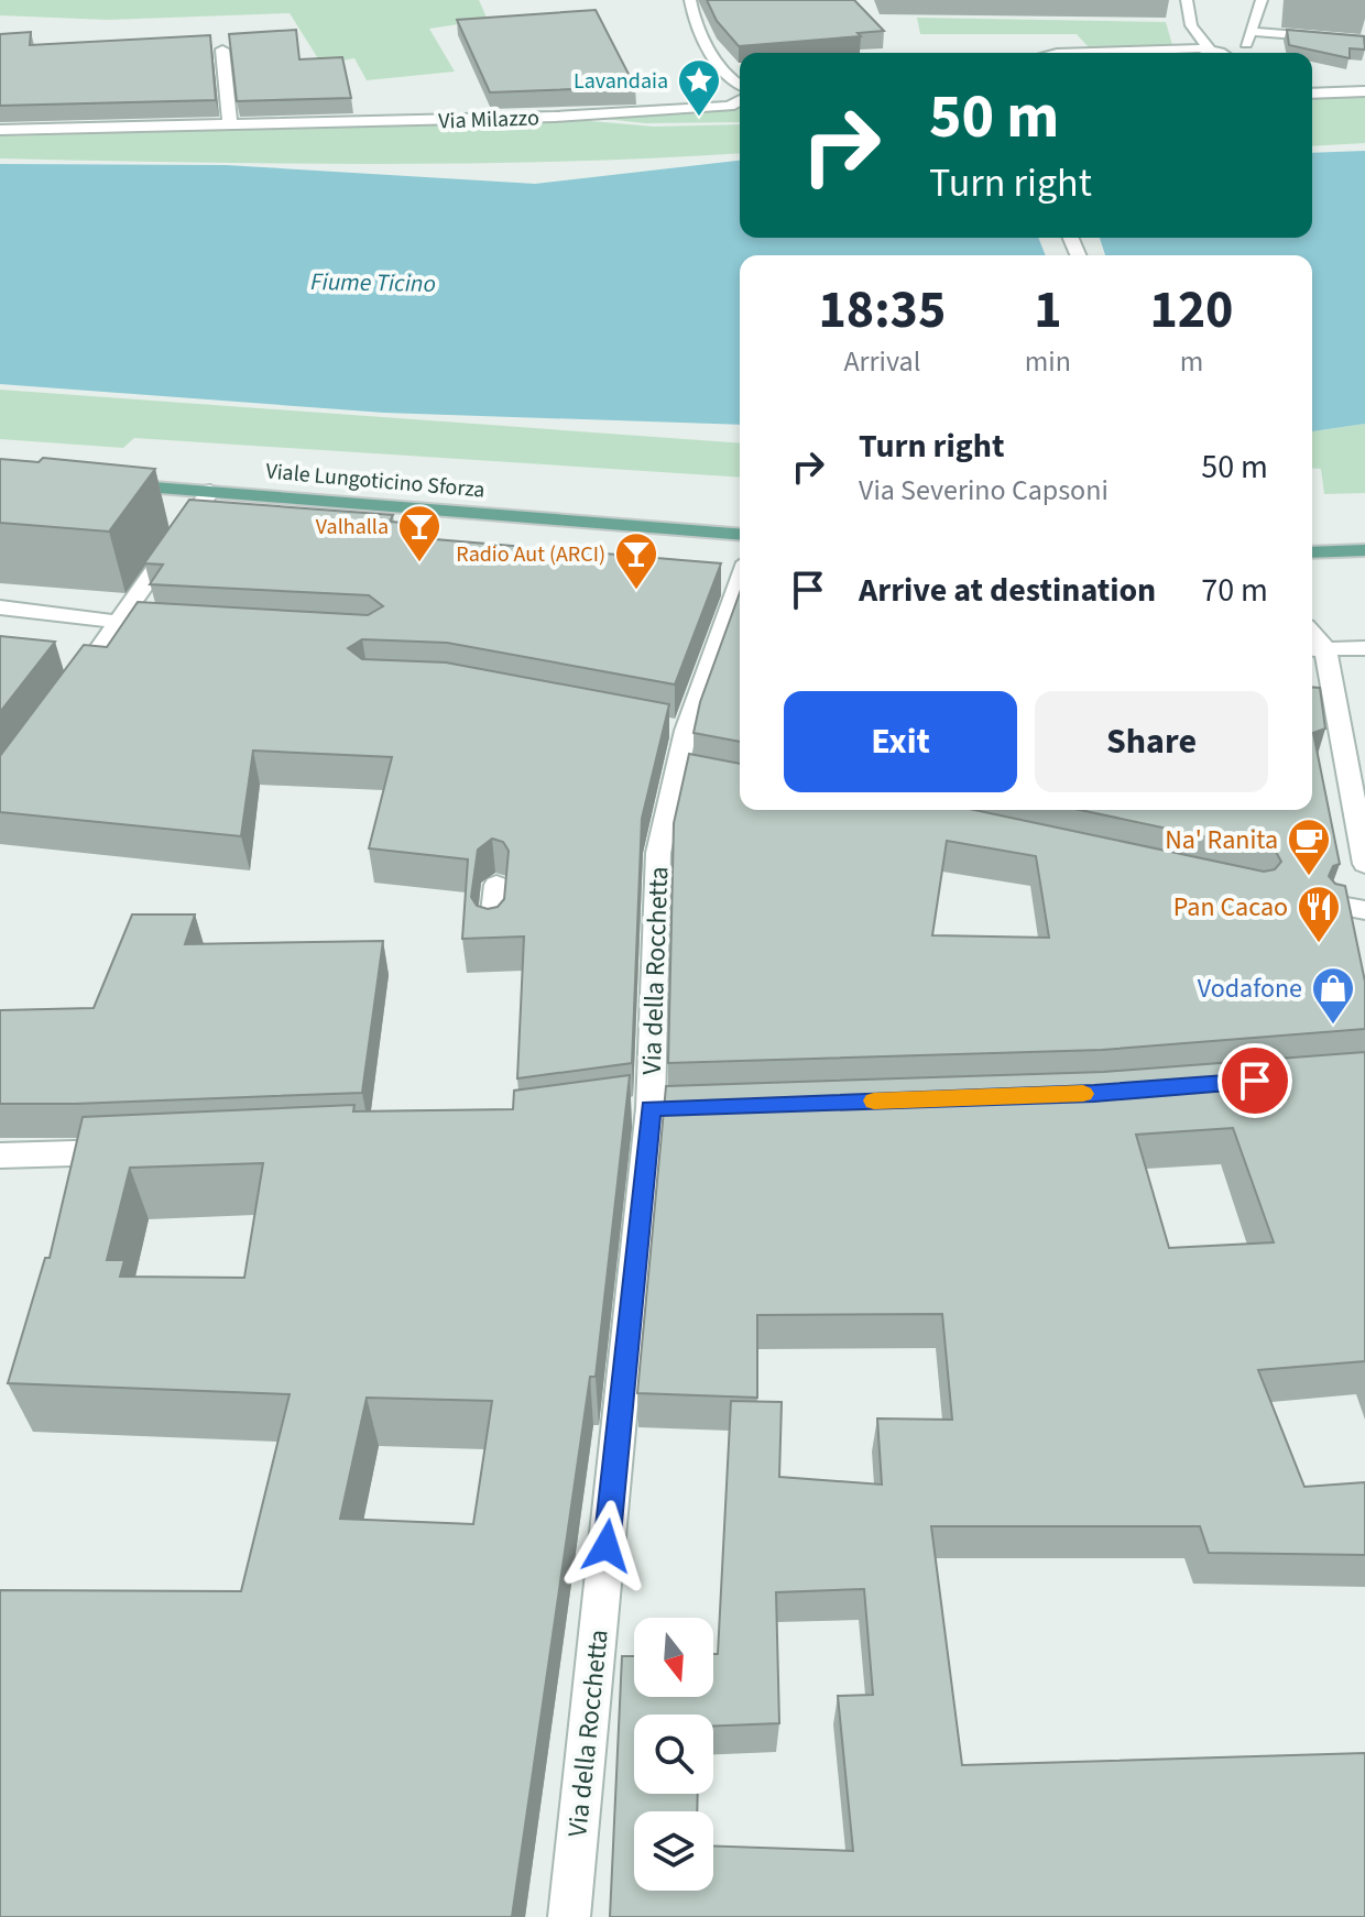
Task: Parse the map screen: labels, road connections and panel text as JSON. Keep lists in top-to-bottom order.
{
  "streets": {
    "main road": ["Viale Lungoticino Sforza"],
    "street": ["Via Milazzo", "Via della Rocchetta"]
  },
  "water": ["Fiume Ticino"],
  "places": {
    "place": ["Lavandaia"],
    "bar": ["Valhalla", "Radio Aut (ARCI)"],
    "cafe": ["Na' Ranita"],
    "restaurant": ["Pan Cacao"],
    "shop": ["Vodafone"]
  },
  "north": "bottom",
  "page": {
    "turn": ["50 m", "Turn right"],
    "eta": [
      "18:35",
      "Arrival",
      "1",
      "min",
      "120",
      "m"
    ],
    "list": [
      {
        "name": "Turn right",
        "note": "Via Severino Capsoni",
        "value": "50 m"
      },
      {
        "name": "Arrive at destination",
        "value": "70 m"
      }
    ],
    "buttons": ["Exit", "Share"]
  }
}
